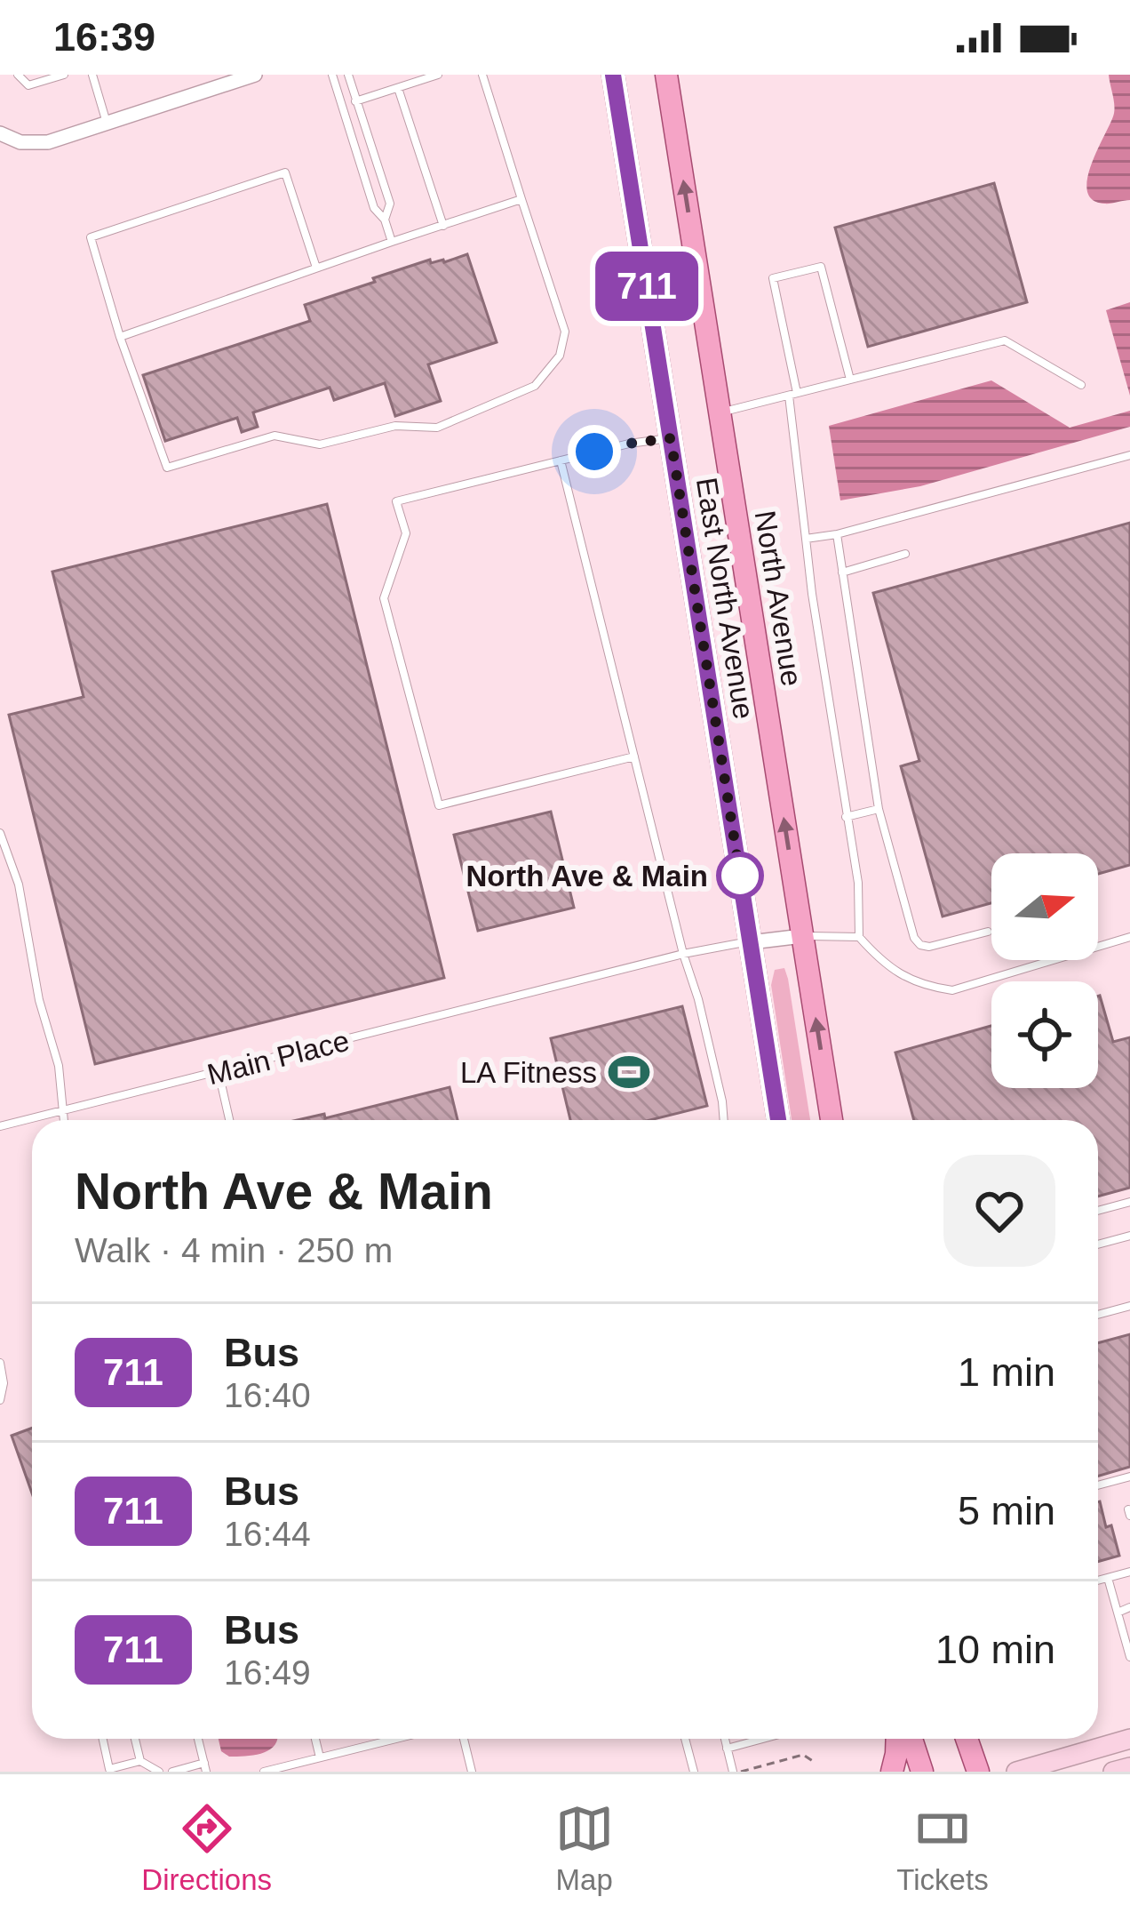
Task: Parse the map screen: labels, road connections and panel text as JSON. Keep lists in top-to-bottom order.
{
  "streets": {
    "main road": ["East North Avenue", "North Avenue"],
    "lane": ["Main Place"]
  },
  "crossings": [
    ["East North Avenue", "Main Place"]
  ],
  "one_way": ["North Avenue"],
  "places": {
    "other": ["North Ave & Main"],
    "sports": ["LA Fitness"]
  },
  "lines": ["bus line 711"],
  "north": "right",
  "page": {
    "status": "16:39",
    "on_map": "711",
    "heading": ["North Ave & Main", "Walk · 4 min · 250 m"],
    "list": [
      {
        "mark": "711",
        "name": "Bus",
        "note": "16:40",
        "value": "1 min"
      },
      {
        "mark": "711",
        "name": "Bus",
        "note": "16:44",
        "value": "5 min"
      },
      {
        "mark": "711",
        "name": "Bus",
        "note": "16:49",
        "value": "10 min"
      }
    ],
    "tabs": ["Directions", "Map", "Tickets"]
  }
}
